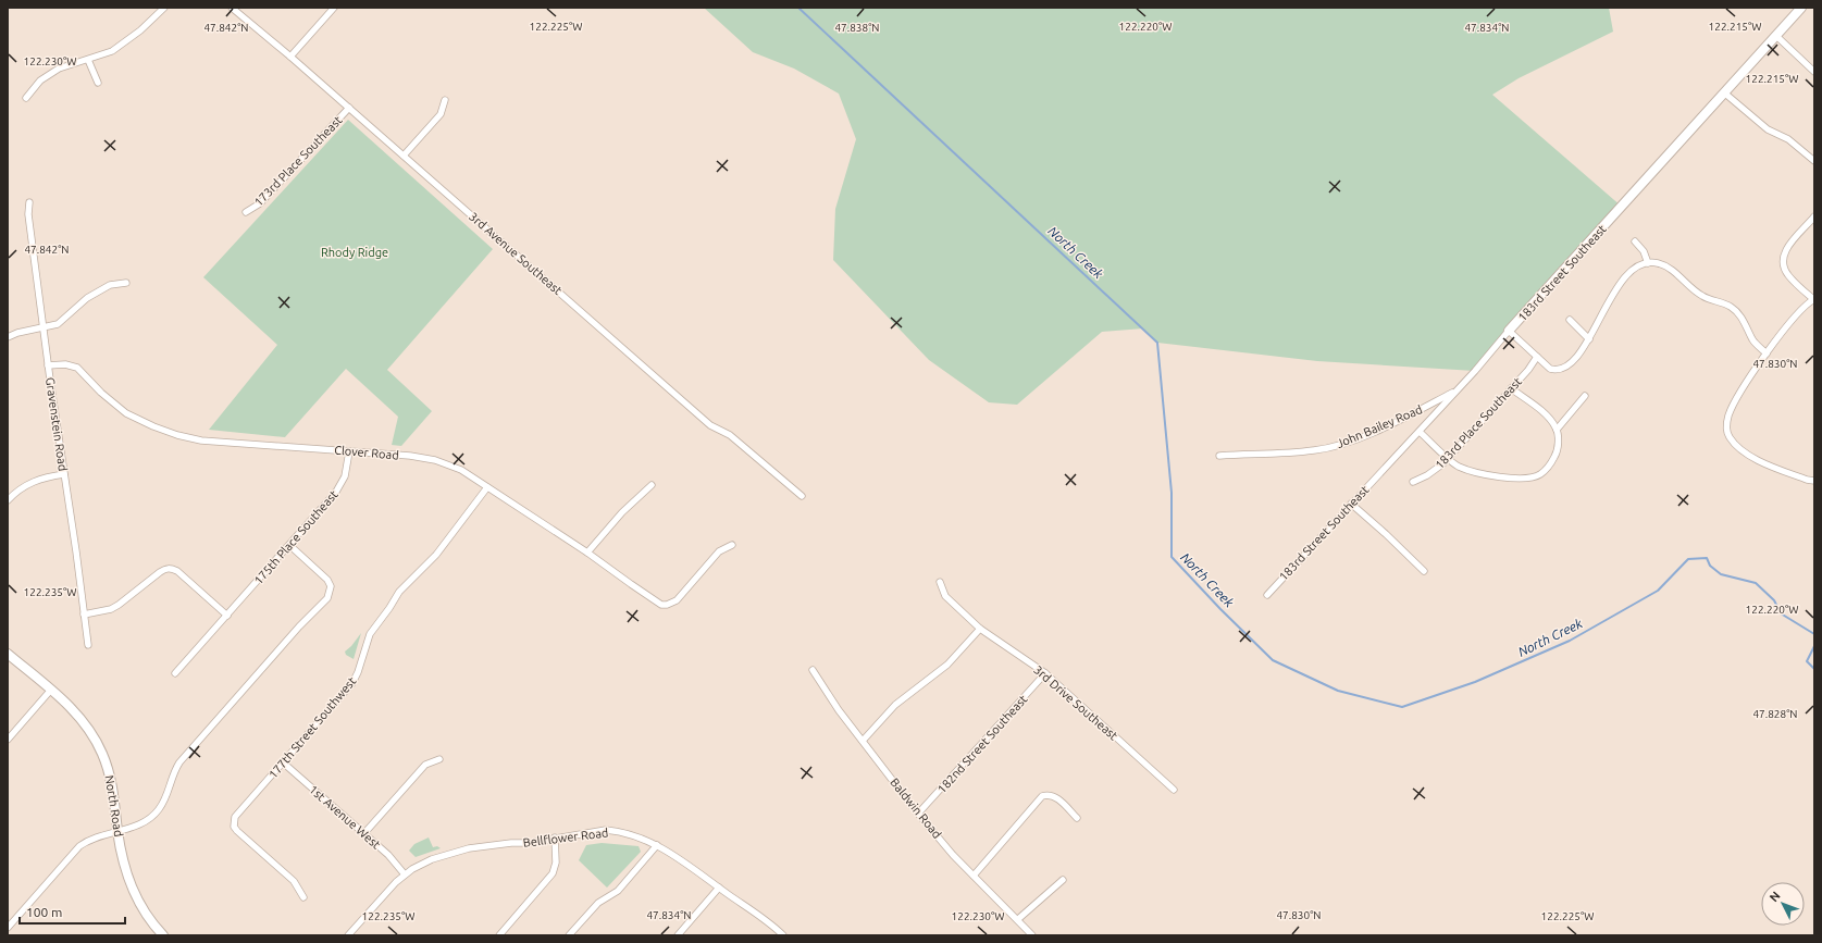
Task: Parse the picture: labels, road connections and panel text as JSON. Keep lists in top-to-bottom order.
{
  "streets": {
    "street": [
      "173rd Place Southeast",
      "3rd Avenue Southeast",
      "183rd Street Southeast",
      "183rd Place Southeast",
      "Gravenstein Road",
      "John Bailey Road",
      "Clover Road",
      "175th Place Southeast",
      "3rd Drive Southeast",
      "177th Street Southwest",
      "182nd Street Southeast",
      "North Road",
      "Baldwin Road",
      "1st Avenue West",
      "Bellflower Road"
    ]
  },
  "crossings": [
    ["173rd Place Southeast", "3rd Avenue Southeast"],
    ["183rd Street Southeast", "John Bailey Road"],
    ["Gravenstein Road", "Clover Road"],
    ["Clover Road", "175th Place Southeast"],
    ["Clover Road", "177th Street Southwest"],
    ["3rd Drive Southeast", "182nd Street Southeast"],
    ["177th Street Southwest", "1st Avenue West"],
    ["182nd Street Southeast", "Baldwin Road"],
    ["1st Avenue West", "Bellflower Road"]
  ],
  "water": ["North Creek"],
  "parks": ["Rhody Ridge"],
  "scale_bar": "100 m",
  "north": "top left",
  "coordinates": [
    "122.225°W",
    "122.220°W",
    "122.215°W",
    "47.842°N",
    "47.838°N",
    "47.834°N",
    "122.230°W",
    "47.830°N",
    "122.235°W",
    "47.828°N"
  ]
}
